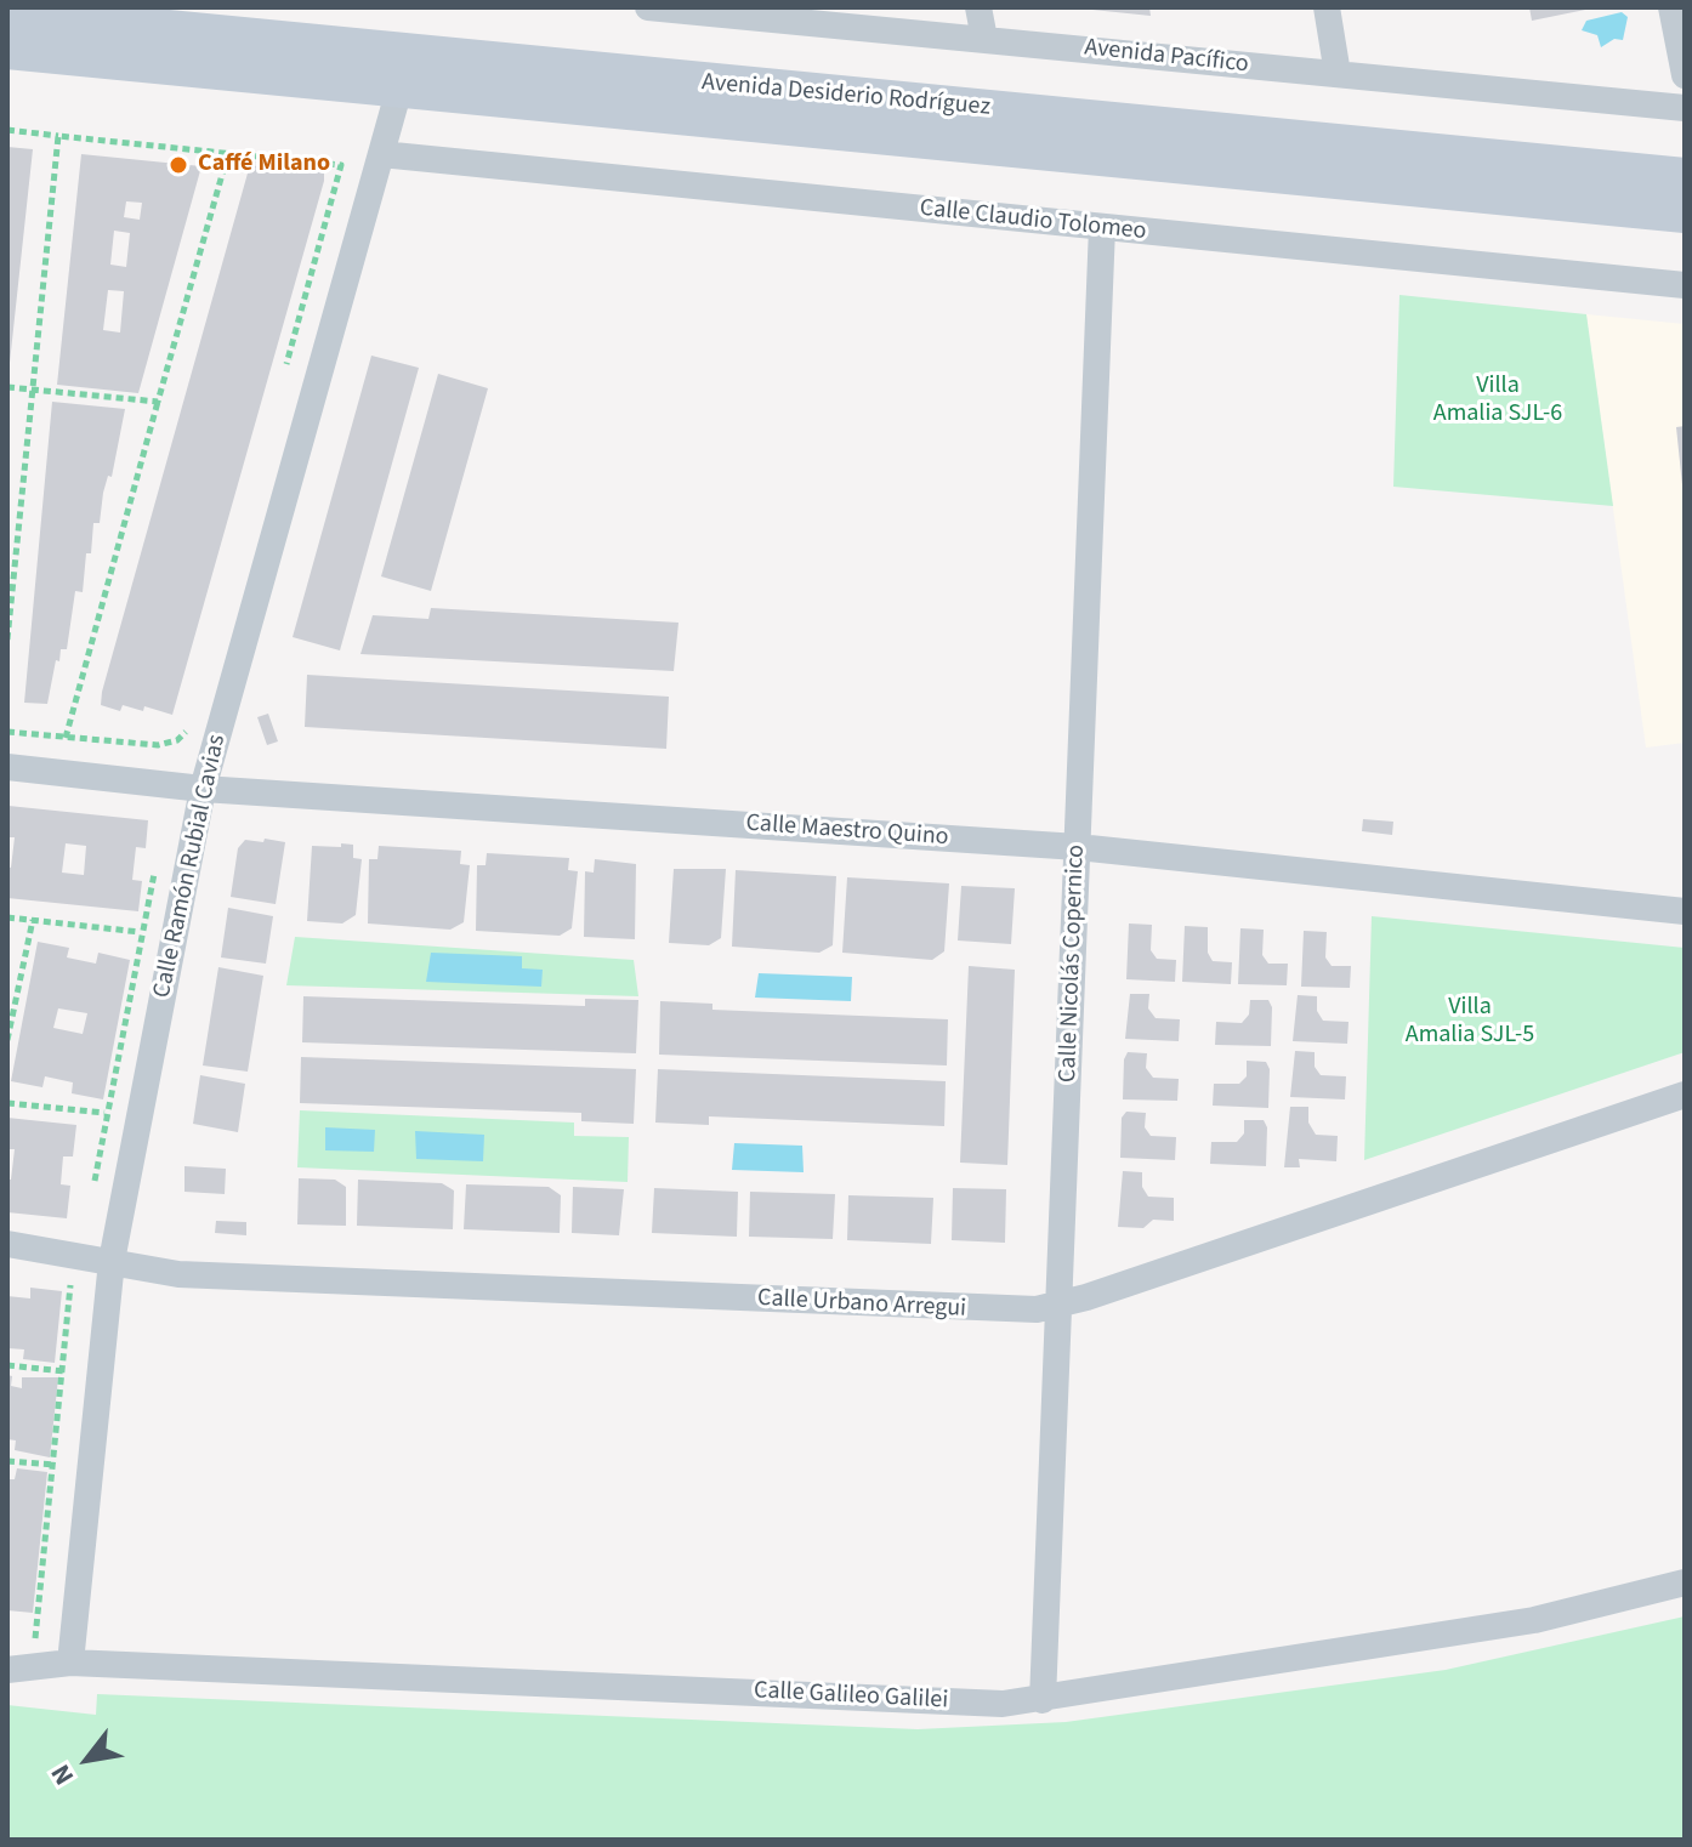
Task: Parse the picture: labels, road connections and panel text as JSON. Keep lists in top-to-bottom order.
{
  "streets": {
    "street": [
      "Avenida Pacífico",
      "Avenida Desiderio Rodríguez",
      "Calle Claudio Tolomeo",
      "Calle Maestro Quino",
      "Calle Ramón Rubial Cavias",
      "Calle Nicolás Copernico",
      "Calle Urbano Arregui",
      "Calle Galileo Galilei"
    ]
  },
  "crossings": [
    ["Avenida Desiderio Rodríguez", "Calle Ramón Rubial Cavias"],
    ["Calle Claudio Tolomeo", "Calle Ramón Rubial Cavias"],
    ["Calle Claudio Tolomeo", "Calle Nicolás Copernico"],
    ["Calle Maestro Quino", "Calle Ramón Rubial Cavias"],
    ["Calle Maestro Quino", "Calle Nicolás Copernico"],
    ["Calle Ramón Rubial Cavias", "Calle Urbano Arregui"],
    ["Calle Ramón Rubial Cavias", "Calle Galileo Galilei"],
    ["Calle Nicolás Copernico", "Calle Urbano Arregui"],
    ["Calle Nicolás Copernico", "Calle Galileo Galilei"]
  ],
  "parks": ["Villa Amalia SJL-6", "Villa Amalia SJL-5"],
  "places": ["Caffé Milano"],
  "north": "bottom left"
}
